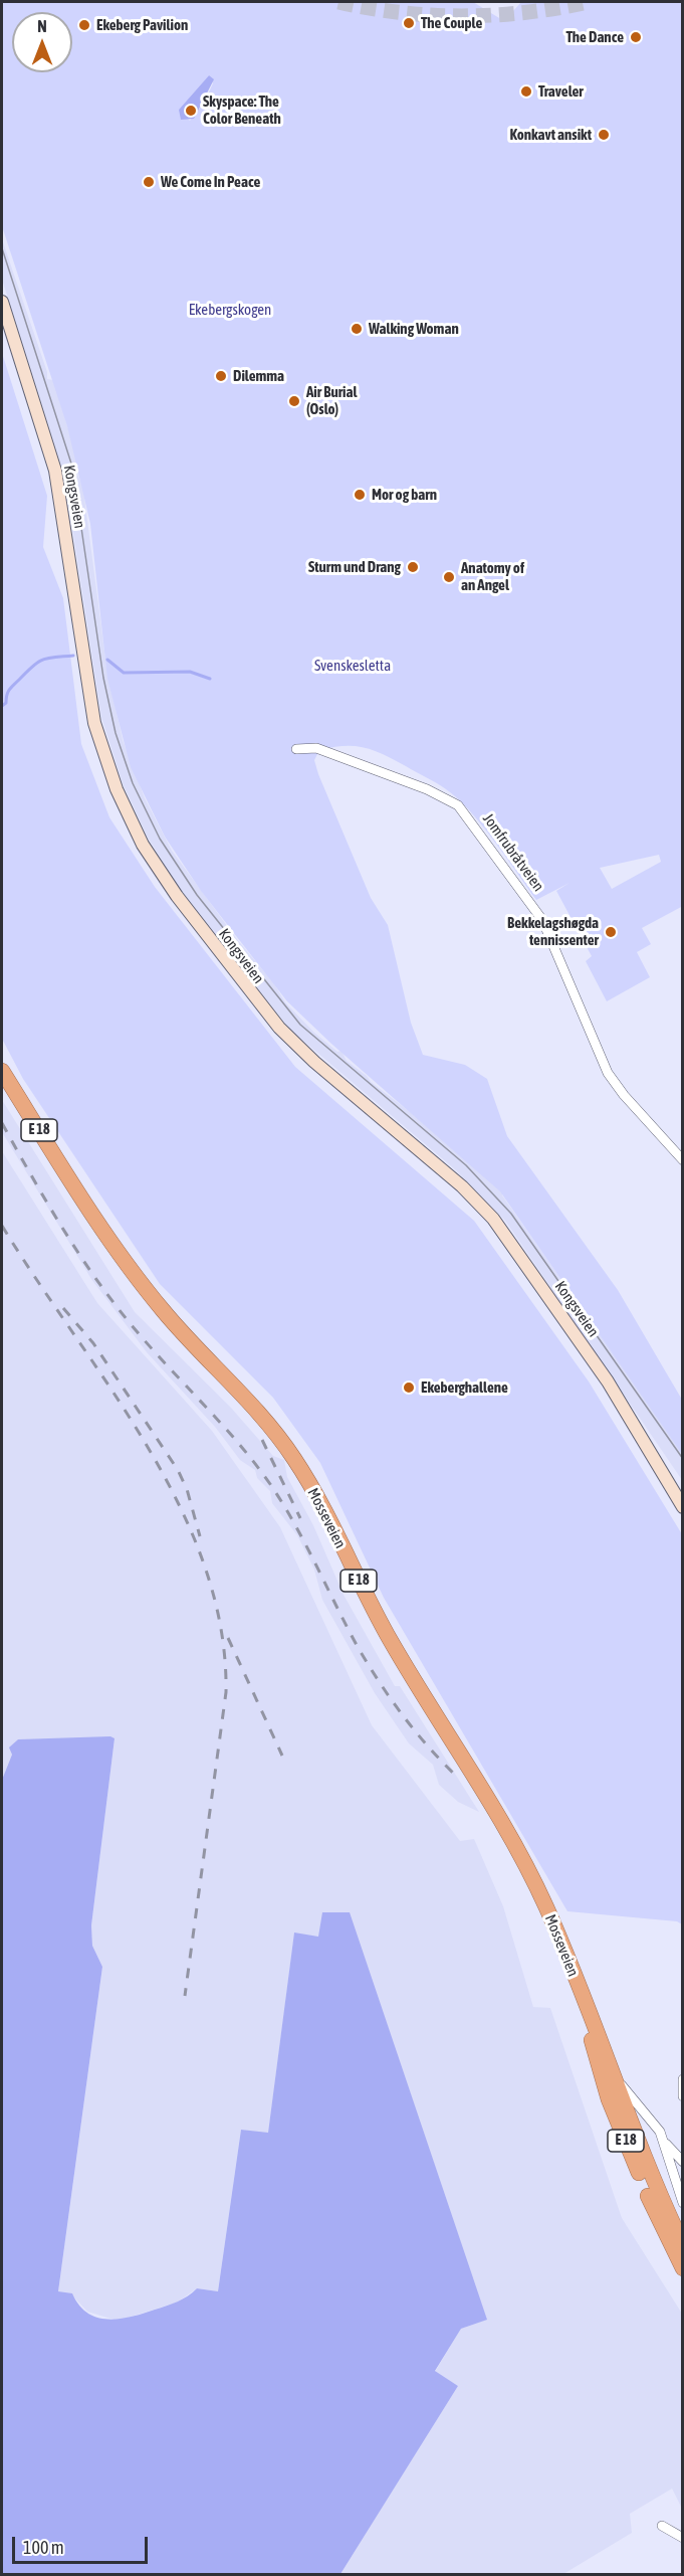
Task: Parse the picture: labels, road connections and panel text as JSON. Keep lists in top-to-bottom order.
{
  "streets": {
    "highway": ["E 18", "Mosseveien"],
    "main road": ["Kongsveien"],
    "street": ["Jomfrubråtveien"]
  },
  "parks": ["Ekebergskogen", "Svenskesletta"],
  "places": [
    "The Couple",
    "Ekeberg Pavilion",
    "The Dance",
    "Traveler",
    "Skyspace: The Color Beneath",
    "Konkavt ansikt",
    "We Come In Peace",
    "Walking Woman",
    "Dilemma",
    "Air Burial (Oslo)",
    "Mor og barn",
    "Sturm und Drang",
    "Anatomy of an Angel",
    "Bekkelagshøgda tennissenter",
    "Ekeberghallene"
  ],
  "scale_bar": "100 m",
  "north": "top"
}
